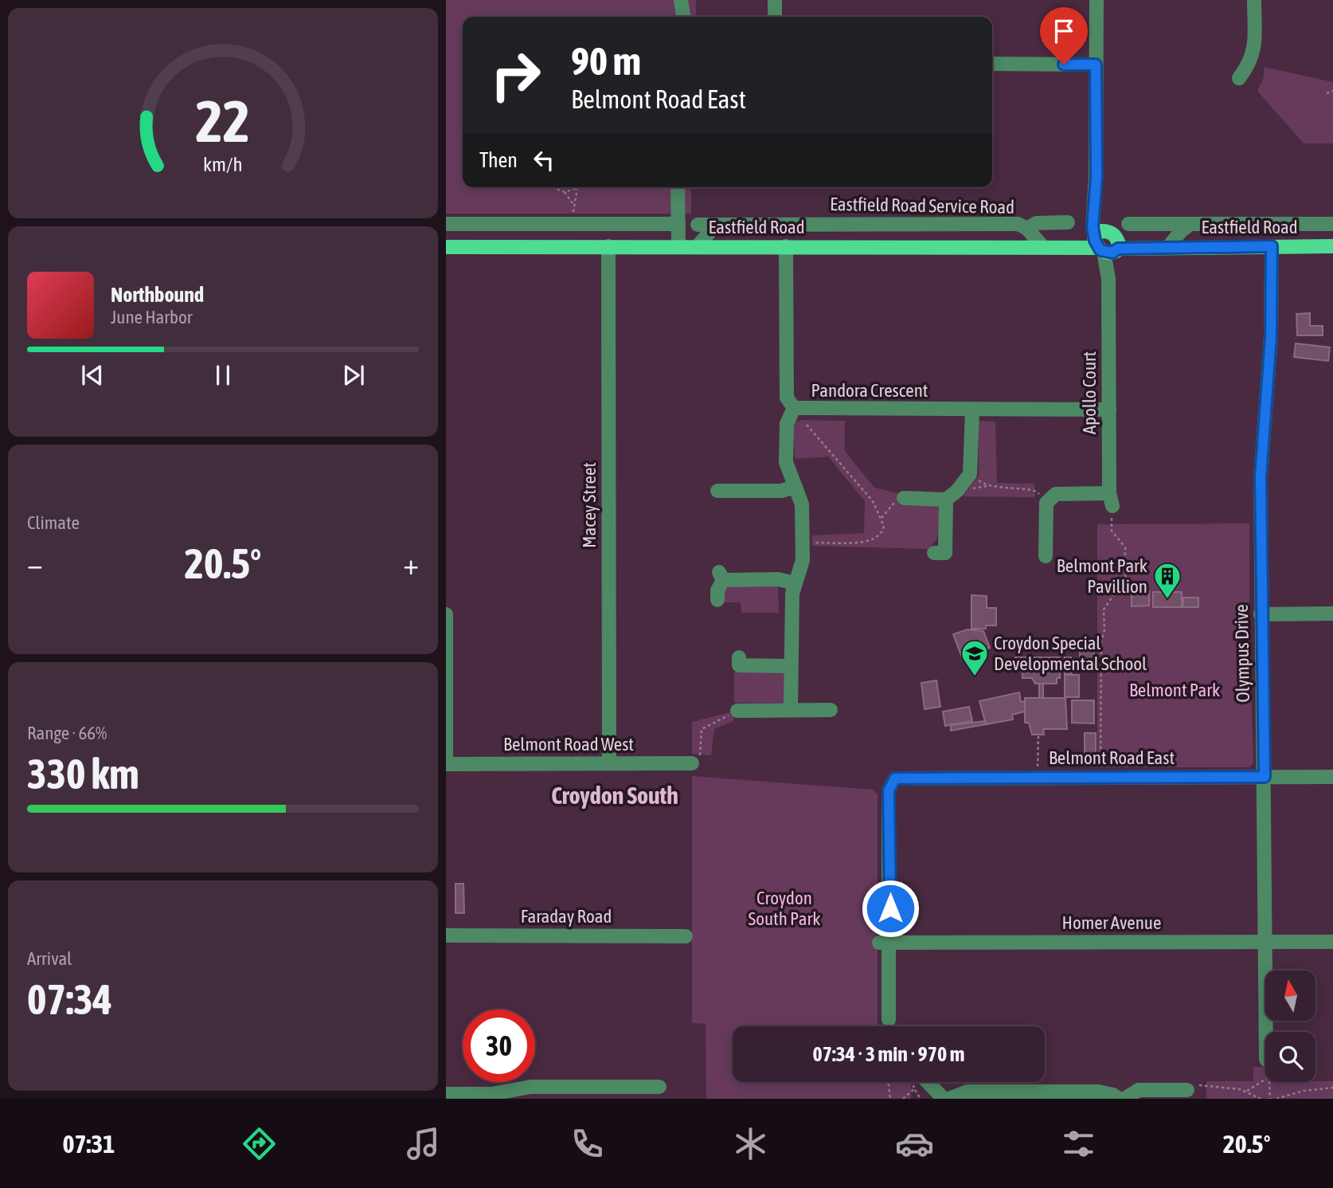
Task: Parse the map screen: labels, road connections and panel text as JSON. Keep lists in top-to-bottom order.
{
  "streets": {
    "main road": ["Eastfield Road"],
    "street": [
      "Eastfield Road Service Road",
      "Pandora Crescent",
      "Apollo Court",
      "Macey Street",
      "Olympus Drive",
      "Belmont Road West",
      "Belmont Road East",
      "Faraday Road",
      "Homer Avenue"
    ]
  },
  "crossings": [
    ["Eastfield Road Service Road", "Eastfield Road"],
    ["Eastfield Road", "Pandora Crescent"],
    ["Eastfield Road", "Apollo Court"],
    ["Eastfield Road", "Macey Street"],
    ["Eastfield Road", "Olympus Drive"],
    ["Pandora Crescent", "Apollo Court"],
    ["Macey Street", "Belmont Road West"],
    ["Olympus Drive", "Belmont Road East"],
    ["Olympus Drive", "Homer Avenue"],
    ["Belmont Road East", "Homer Avenue"]
  ],
  "districts": ["Croydon South"],
  "parks": ["Belmont Park", "Croydon South Park"],
  "places": {
    "building": ["Belmont Park Pavillion"],
    "school or university": ["Croydon Special Developmental School"]
  },
  "north": "top",
  "page": {
    "turn": ["90 m", "Belmont Road East"],
    "then": "Then",
    "song": ["Northbound", "June Harbor"],
    "tile": [
      "Climate",
      ["Range · 66%", "330 km"],
      ["Arrival", "07:34"]
    ],
    "heat": ["−", "20.5°", "+"],
    "limit": "30",
    "trip": "07:34 · 3 min · 970 m",
    "tabs": ["07:31", "20.5°"],
    "gauge": ["22", "km/h"]
  }
}
